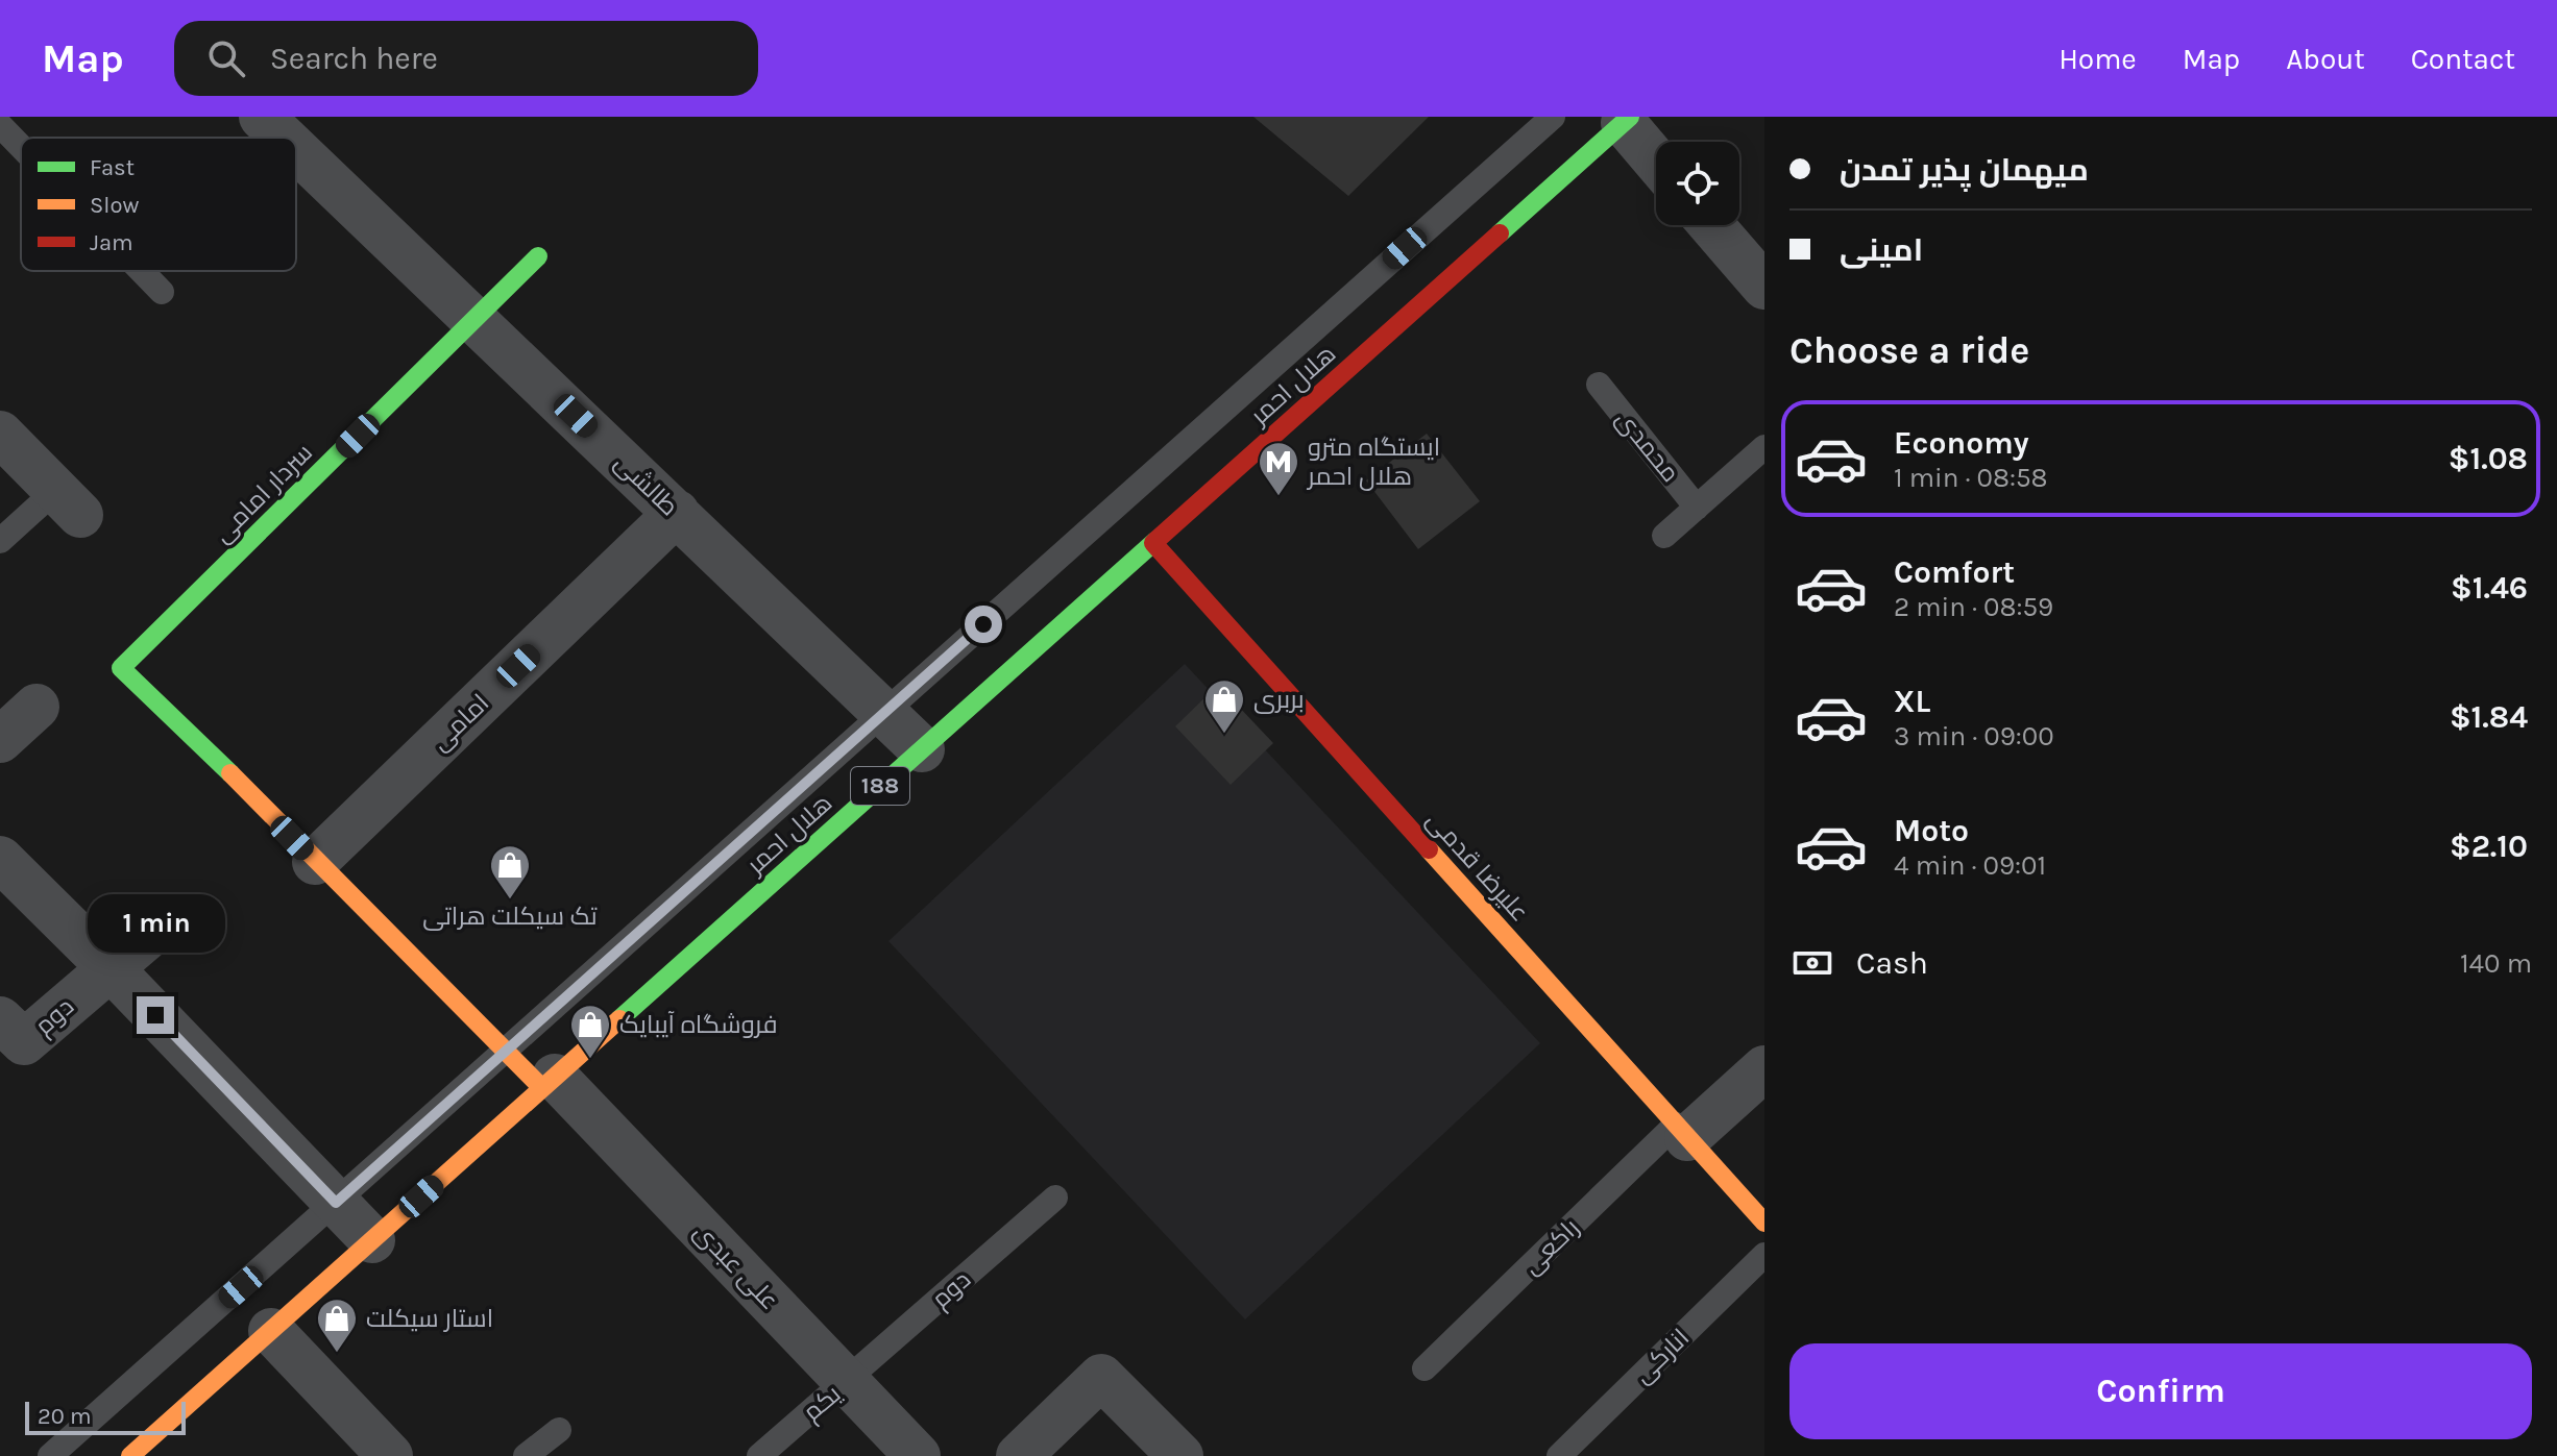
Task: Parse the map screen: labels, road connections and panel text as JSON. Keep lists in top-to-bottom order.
{
  "streets": {
    "street": [
      "هلال احمر",
      "طالشی",
      "سردار امامی",
      "امامی",
      "188",
      "علیرضا قدمی",
      "دوم",
      "علی عبدی"
    ],
    "lane": [
      "محمدی",
      "راکعی",
      "انارکی",
      "یکم"
    ]
  },
  "crossings": [
    ["هلال احمر", "طالشی"],
    ["هلال احمر", "علیرضا قدمی"],
    ["هلال احمر", "علی عبدی"],
    ["طالشی", "سردار امامی"],
    ["طالشی", "امامی"],
    ["سردار امامی", "امامی"],
    ["علیرضا قدمی", "راکعی"],
    ["دوم", "علی عبدی"],
    ["دوم", "یکم"],
    ["علی عبدی", "یکم"]
  ],
  "places": {
    "metro station": ["ایستگاه مترو هلال احمر"],
    "shop": [
      "بربری",
      "تک سیکلت هراتی",
      "فروشگاه آیبایک",
      "استار سیکلت"
    ]
  },
  "legend": ["Fast", "Slow", "Jam"],
  "scale_bar": "20 m",
  "page": {
    "header": "Map",
    "search": "Search here",
    "nav": [
      "Home",
      "Map",
      "About",
      "Contact"
    ],
    "banner": ["میهمان پذیر تمدن", "امینی"],
    "heading": "Choose a ride",
    "list": [
      {
        "name": "Economy",
        "note": "1 min · 08:58",
        "value": "$1.08"
      },
      {
        "name": "Comfort",
        "note": "2 min · 08:59",
        "value": "$1.46"
      },
      {
        "name": "XL",
        "note": "3 min · 09:00",
        "value": "$1.84"
      },
      {
        "name": "Moto",
        "note": "4 min · 09:01",
        "value": "$2.10"
      }
    ],
    "bubble": "1 min",
    "pay": ["Cash", "140 m"],
    "buttons": "Confirm",
    "scale": "20 m"
  }
}
